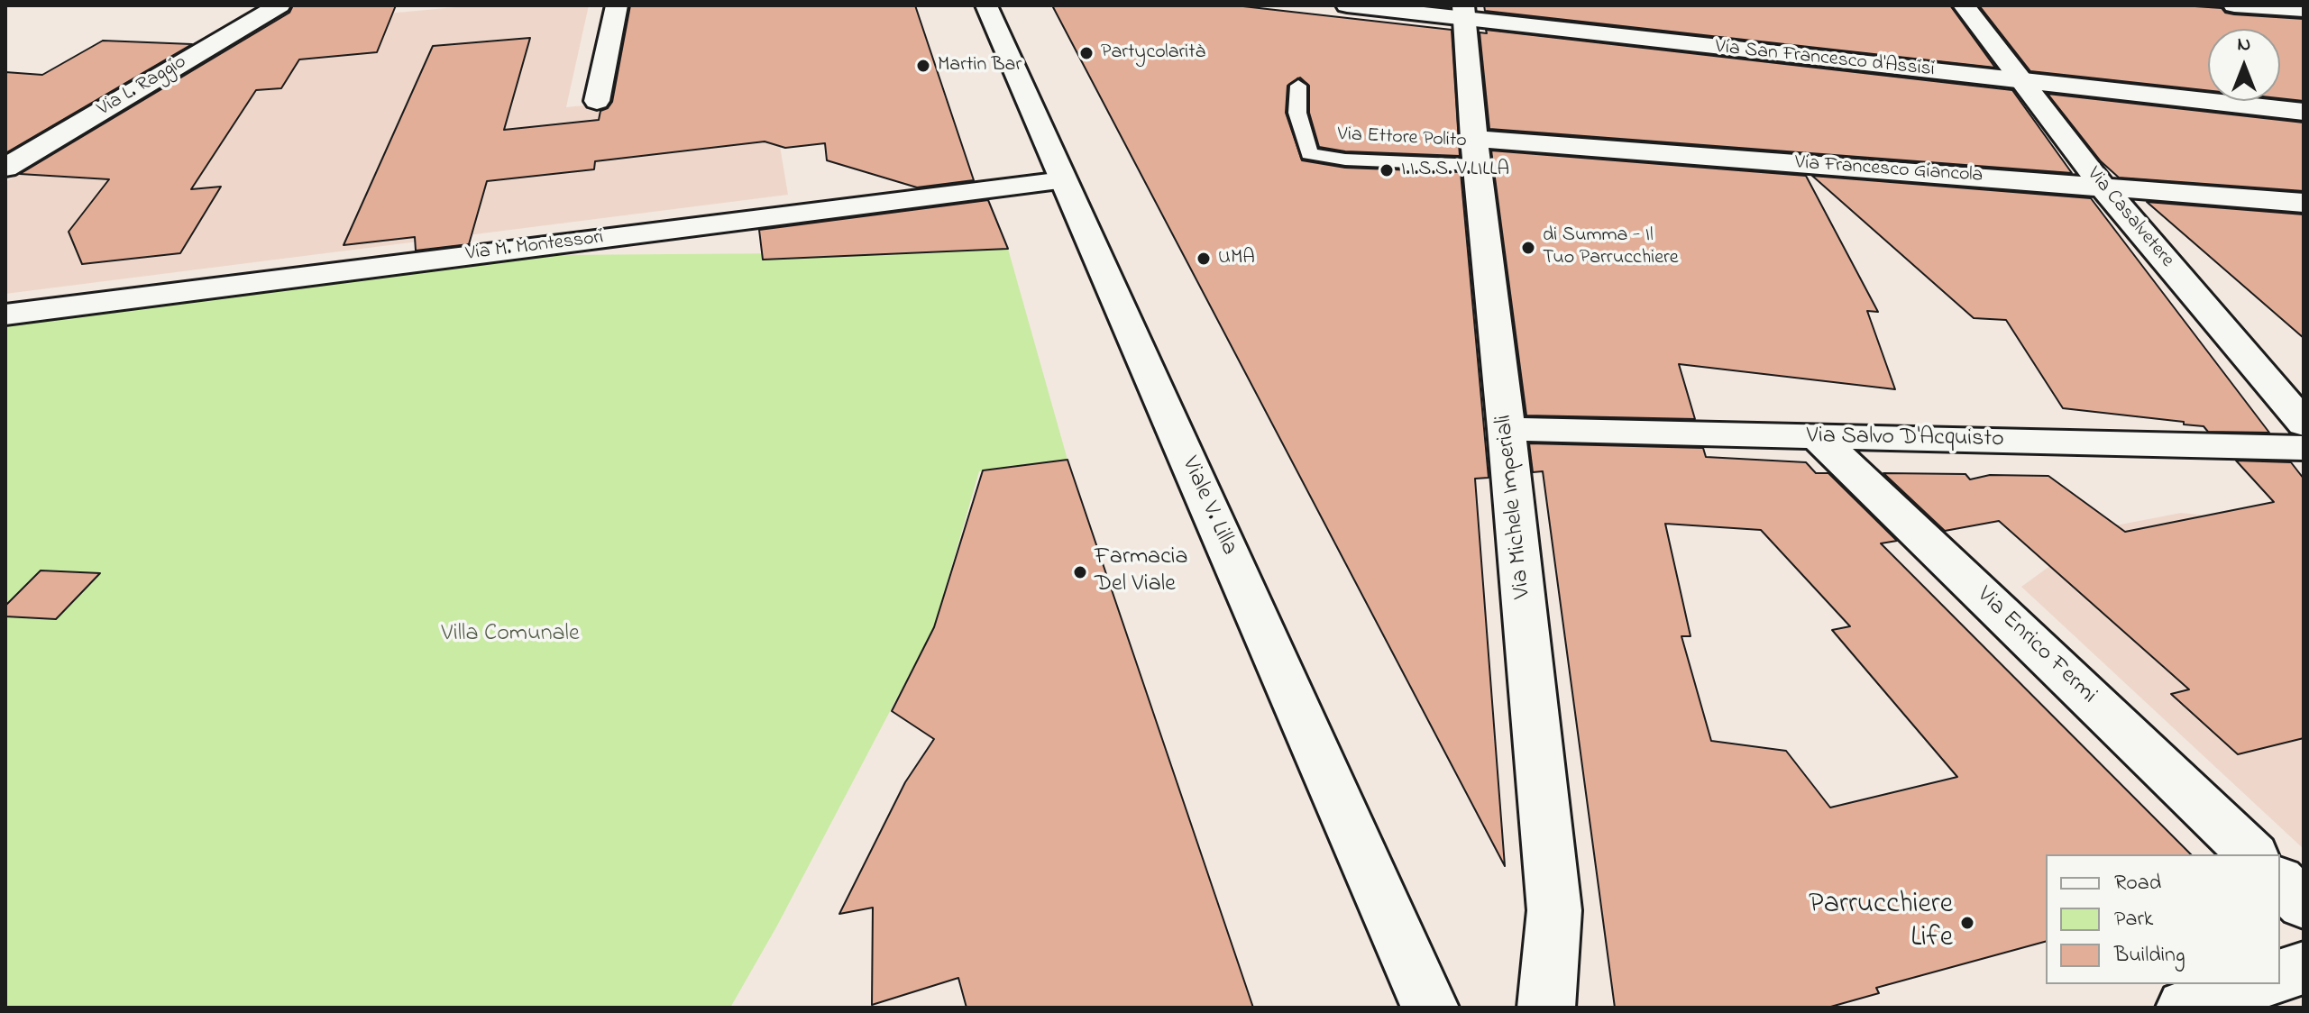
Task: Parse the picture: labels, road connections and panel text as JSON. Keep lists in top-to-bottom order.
{
  "streets": {
    "street": [
      "Via San Francesco d'Assisi",
      "Via L. Raggio",
      "Via Francesco Giancola",
      "Via Casalvetere",
      "Via M. Montessori",
      "Via Salvo D'Acquisto",
      "Viale V. Lilla",
      "Via Michele Imperiali",
      "Via Enrico Fermi"
    ],
    "lane": ["Via Ettore Polito"]
  },
  "crossings": [
    ["Via San Francesco d'Assisi", "Via Casalvetere"],
    ["Via San Francesco d'Assisi", "Via Michele Imperiali"],
    ["Via Ettore Polito", "Via Francesco Giancola"],
    ["Via Ettore Polito", "Via Michele Imperiali"],
    ["Via Francesco Giancola", "Via Casalvetere"],
    ["Via Francesco Giancola", "Via Michele Imperiali"],
    ["Via M. Montessori", "Viale V. Lilla"],
    ["Via Salvo D'Acquisto", "Via Michele Imperiali"],
    ["Via Salvo D'Acquisto", "Via Enrico Fermi"]
  ],
  "parks": ["Villa Comunale"],
  "places": [
    "Partycolarità",
    "Martin Bar",
    "I.I.S.S. V.LILLA",
    "di Summa - Il Tuo Parrucchiere",
    "UMA",
    "Farmacia Del Viale",
    "Parrucchiere Life"
  ],
  "legend": ["Road", "Park", "Building"],
  "north": "top"
}
